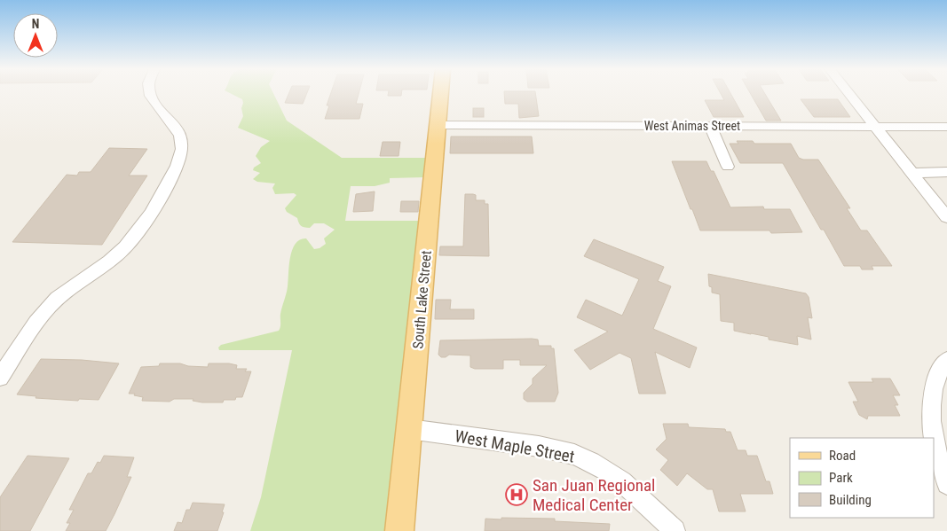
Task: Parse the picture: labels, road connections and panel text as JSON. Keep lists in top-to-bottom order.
{
  "streets": {
    "main road": ["South Lake Street"],
    "street": ["West Animas Street", "West Maple Street"]
  },
  "crossings": [
    ["West Animas Street", "South Lake Street"],
    ["South Lake Street", "West Maple Street"]
  ],
  "places": {
    "hospital": ["San Juan Regional Medical Center"]
  },
  "legend": ["Road", "Park", "Building"],
  "north": "top"
}
